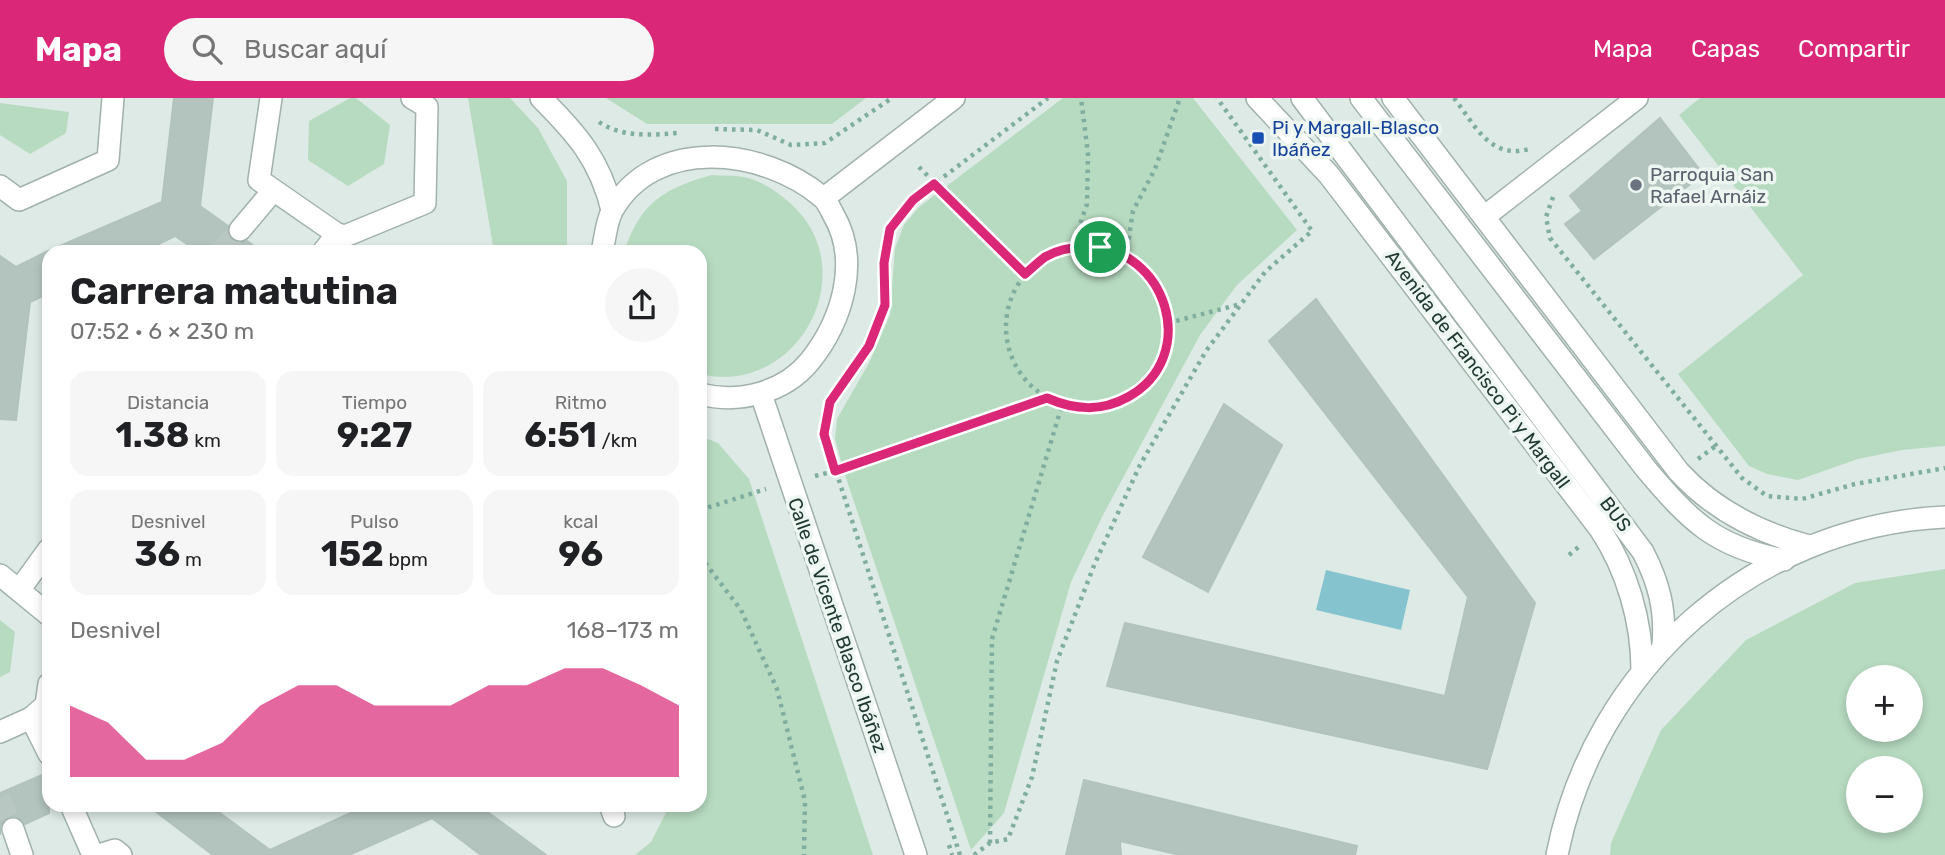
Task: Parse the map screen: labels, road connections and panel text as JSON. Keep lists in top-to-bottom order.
{
  "streets": {
    "street": ["Avenida de Francisco Pi y Margall", "BUS", "Calle de Vicente Blasco Ibáñez"]
  },
  "places": {
    "transit": ["Pi y Margall-Blasco Ibáñez"],
    "other": ["Parroquia San Rafael Arnáiz"]
  },
  "page": {
    "header": "Mapa",
    "search": "Buscar aquí",
    "nav": ["Mapa", "Capas", "Compartir"],
    "heading": ["Carrera matutina", "07:52 · 6 × 230 m"],
    "stats": [
      ["Distancia", "1.38 km"],
      ["Tiempo", "9:27"],
      ["Ritmo", "6:51 /km"],
      ["Desnivel", "36 m"],
      ["Pulso", "152 bpm"],
      ["kcal", "96"]
    ],
    "chart": ["Desnivel", "168–173 m"],
    "map_buttons": ["+", "−"]
  }
}
